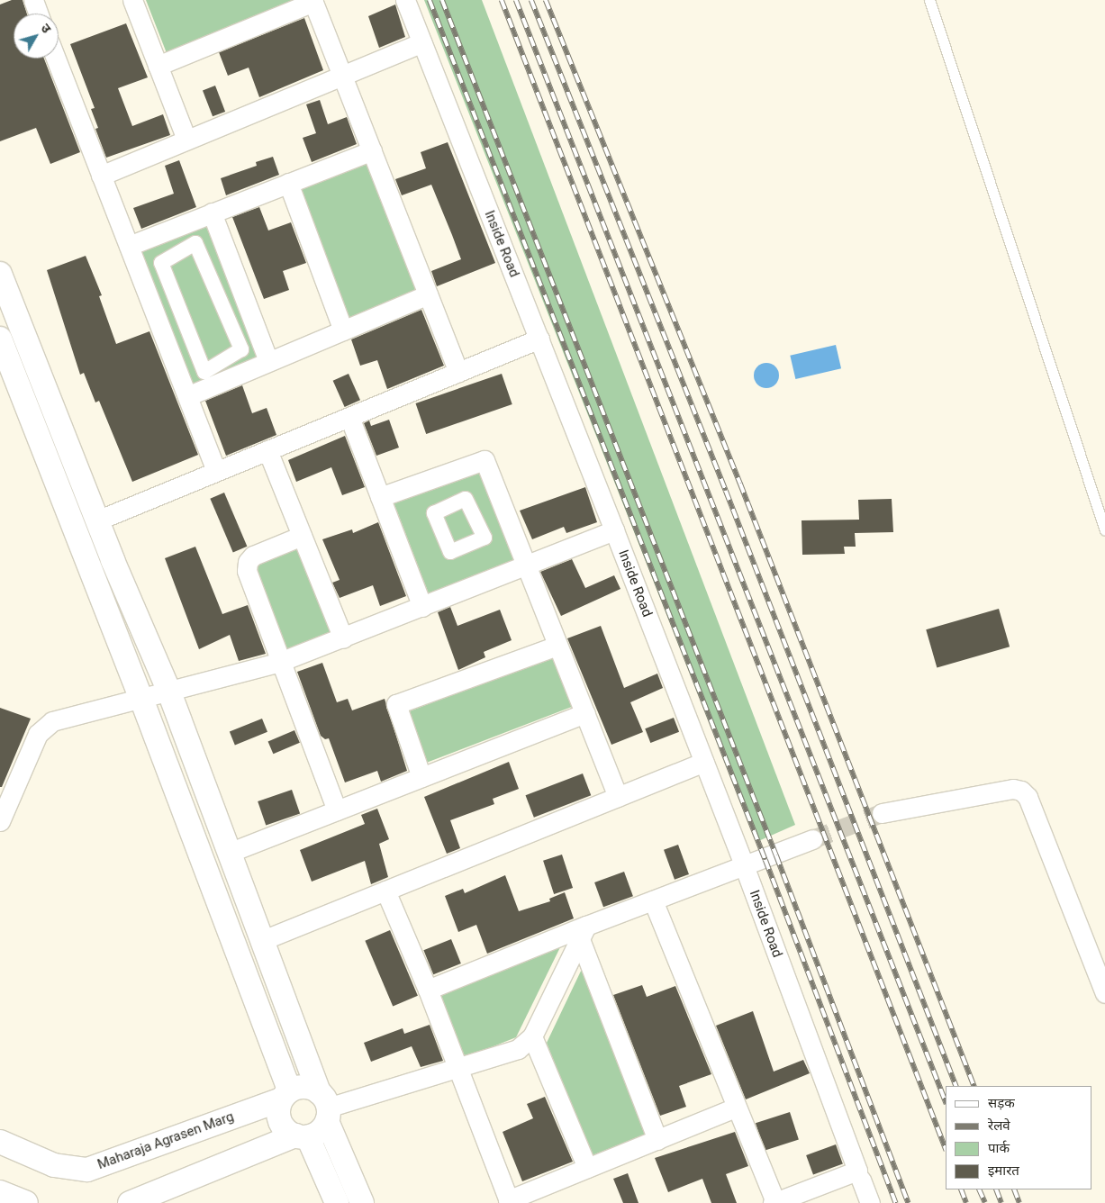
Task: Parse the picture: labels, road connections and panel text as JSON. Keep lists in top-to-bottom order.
{
  "streets": {
    "street": ["Inside Road", "Maharaja Agrasen Marg"]
  },
  "legend": [
    "सड़क",
    "रेलवे",
    "पार्क",
    "इमारत"
  ],
  "north": "top right"
}
